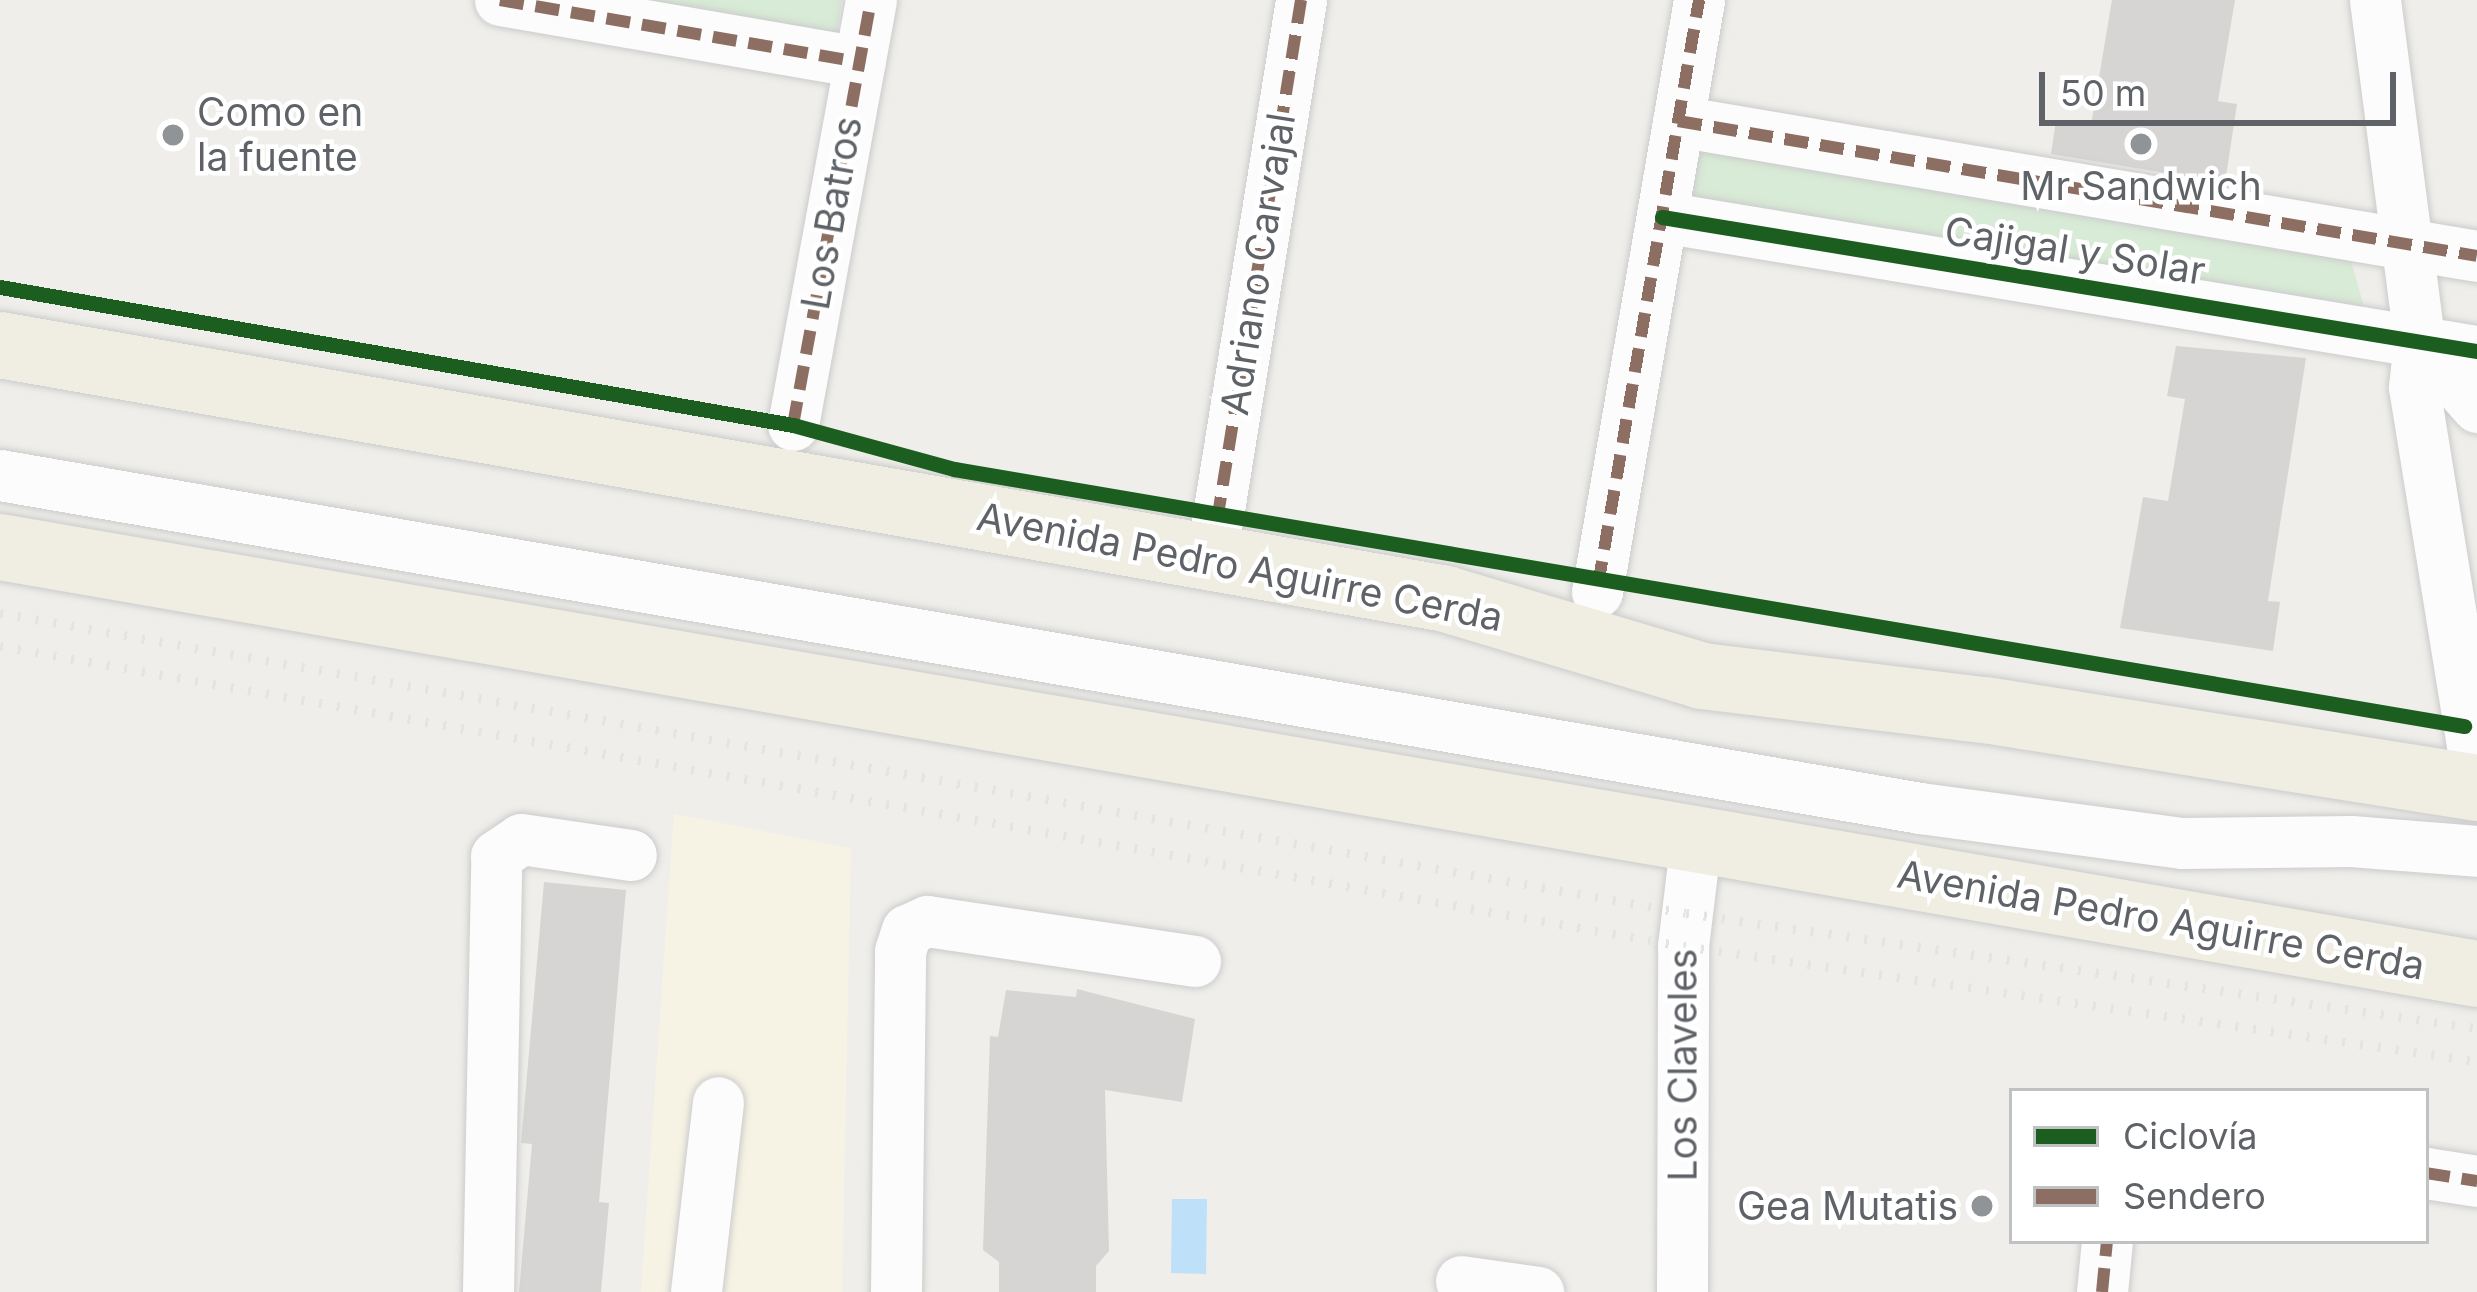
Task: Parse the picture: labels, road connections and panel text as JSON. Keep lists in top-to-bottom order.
{
  "streets": {
    "highway": ["Avenida Pedro Aguirre Cerda"],
    "street": [
      "Los Batros",
      "Cajigal y Solar",
      "Adriano Carvajal",
      "Los Claveles"
    ]
  },
  "crossings": [
    ["Avenida Pedro Aguirre Cerda", "Los Claveles"]
  ],
  "places": ["Como en la fuente", "Mr Sandwich", "Gea Mutatis"],
  "legend": ["Ciclovía", "Sendero"],
  "scale_bar": "50 m"
}
